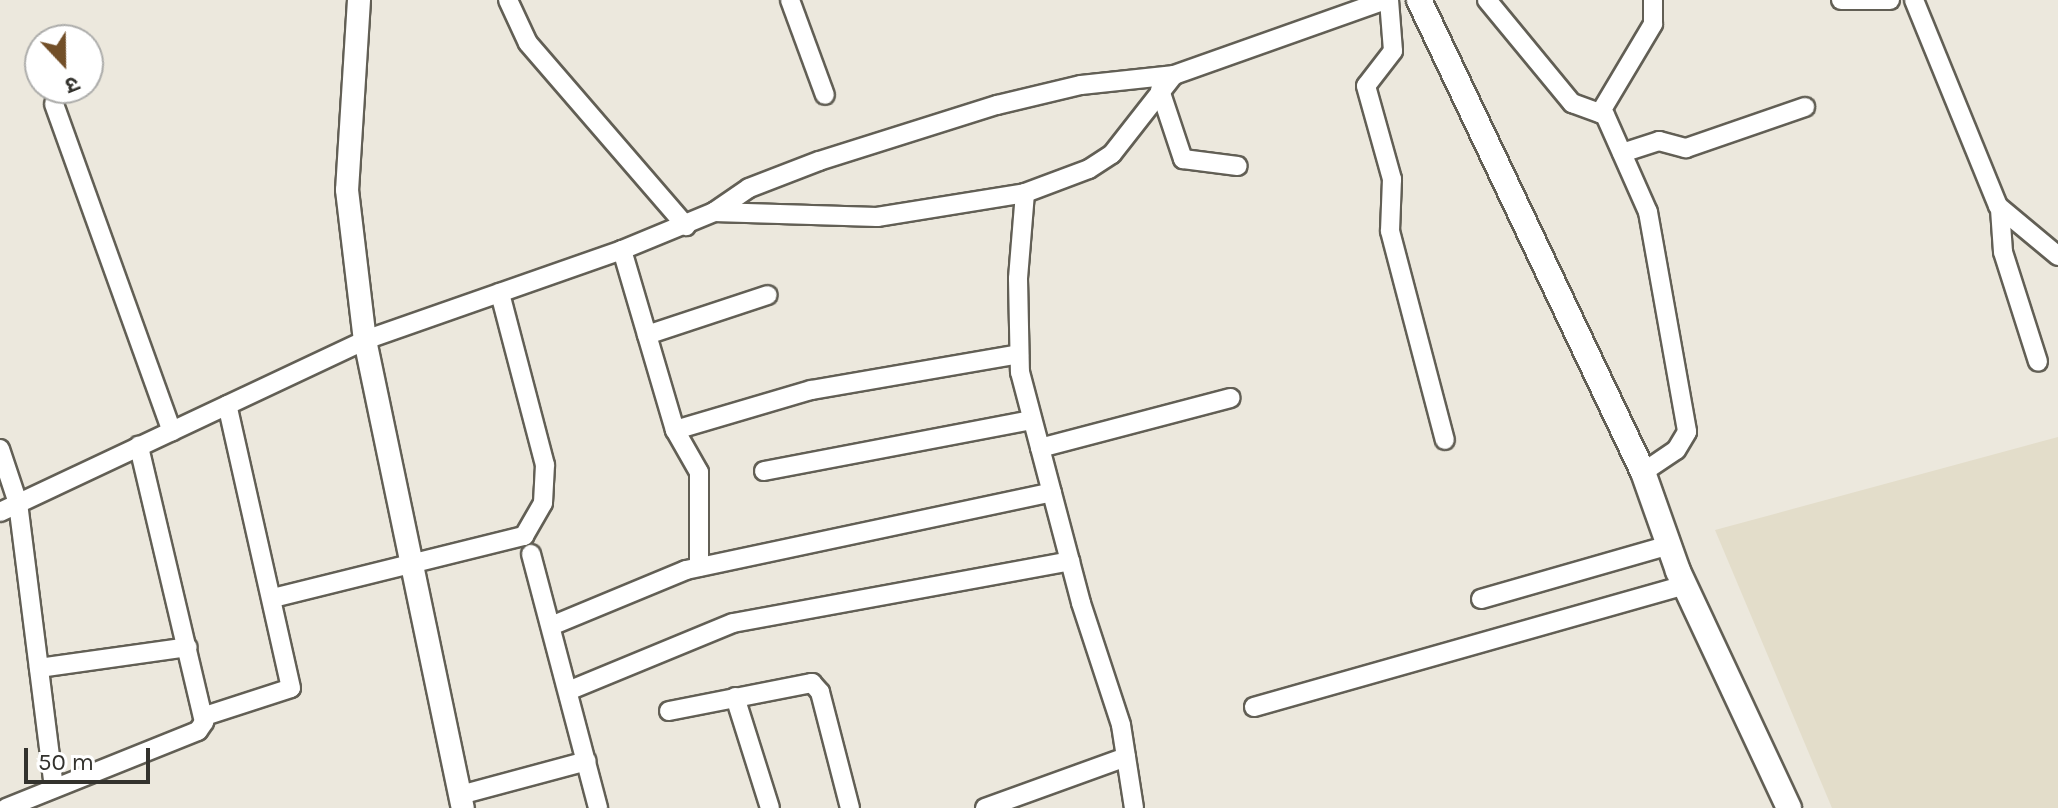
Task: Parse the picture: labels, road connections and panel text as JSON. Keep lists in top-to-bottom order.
{
  "scale_bar": "50 m",
  "north": "bottom"
}
